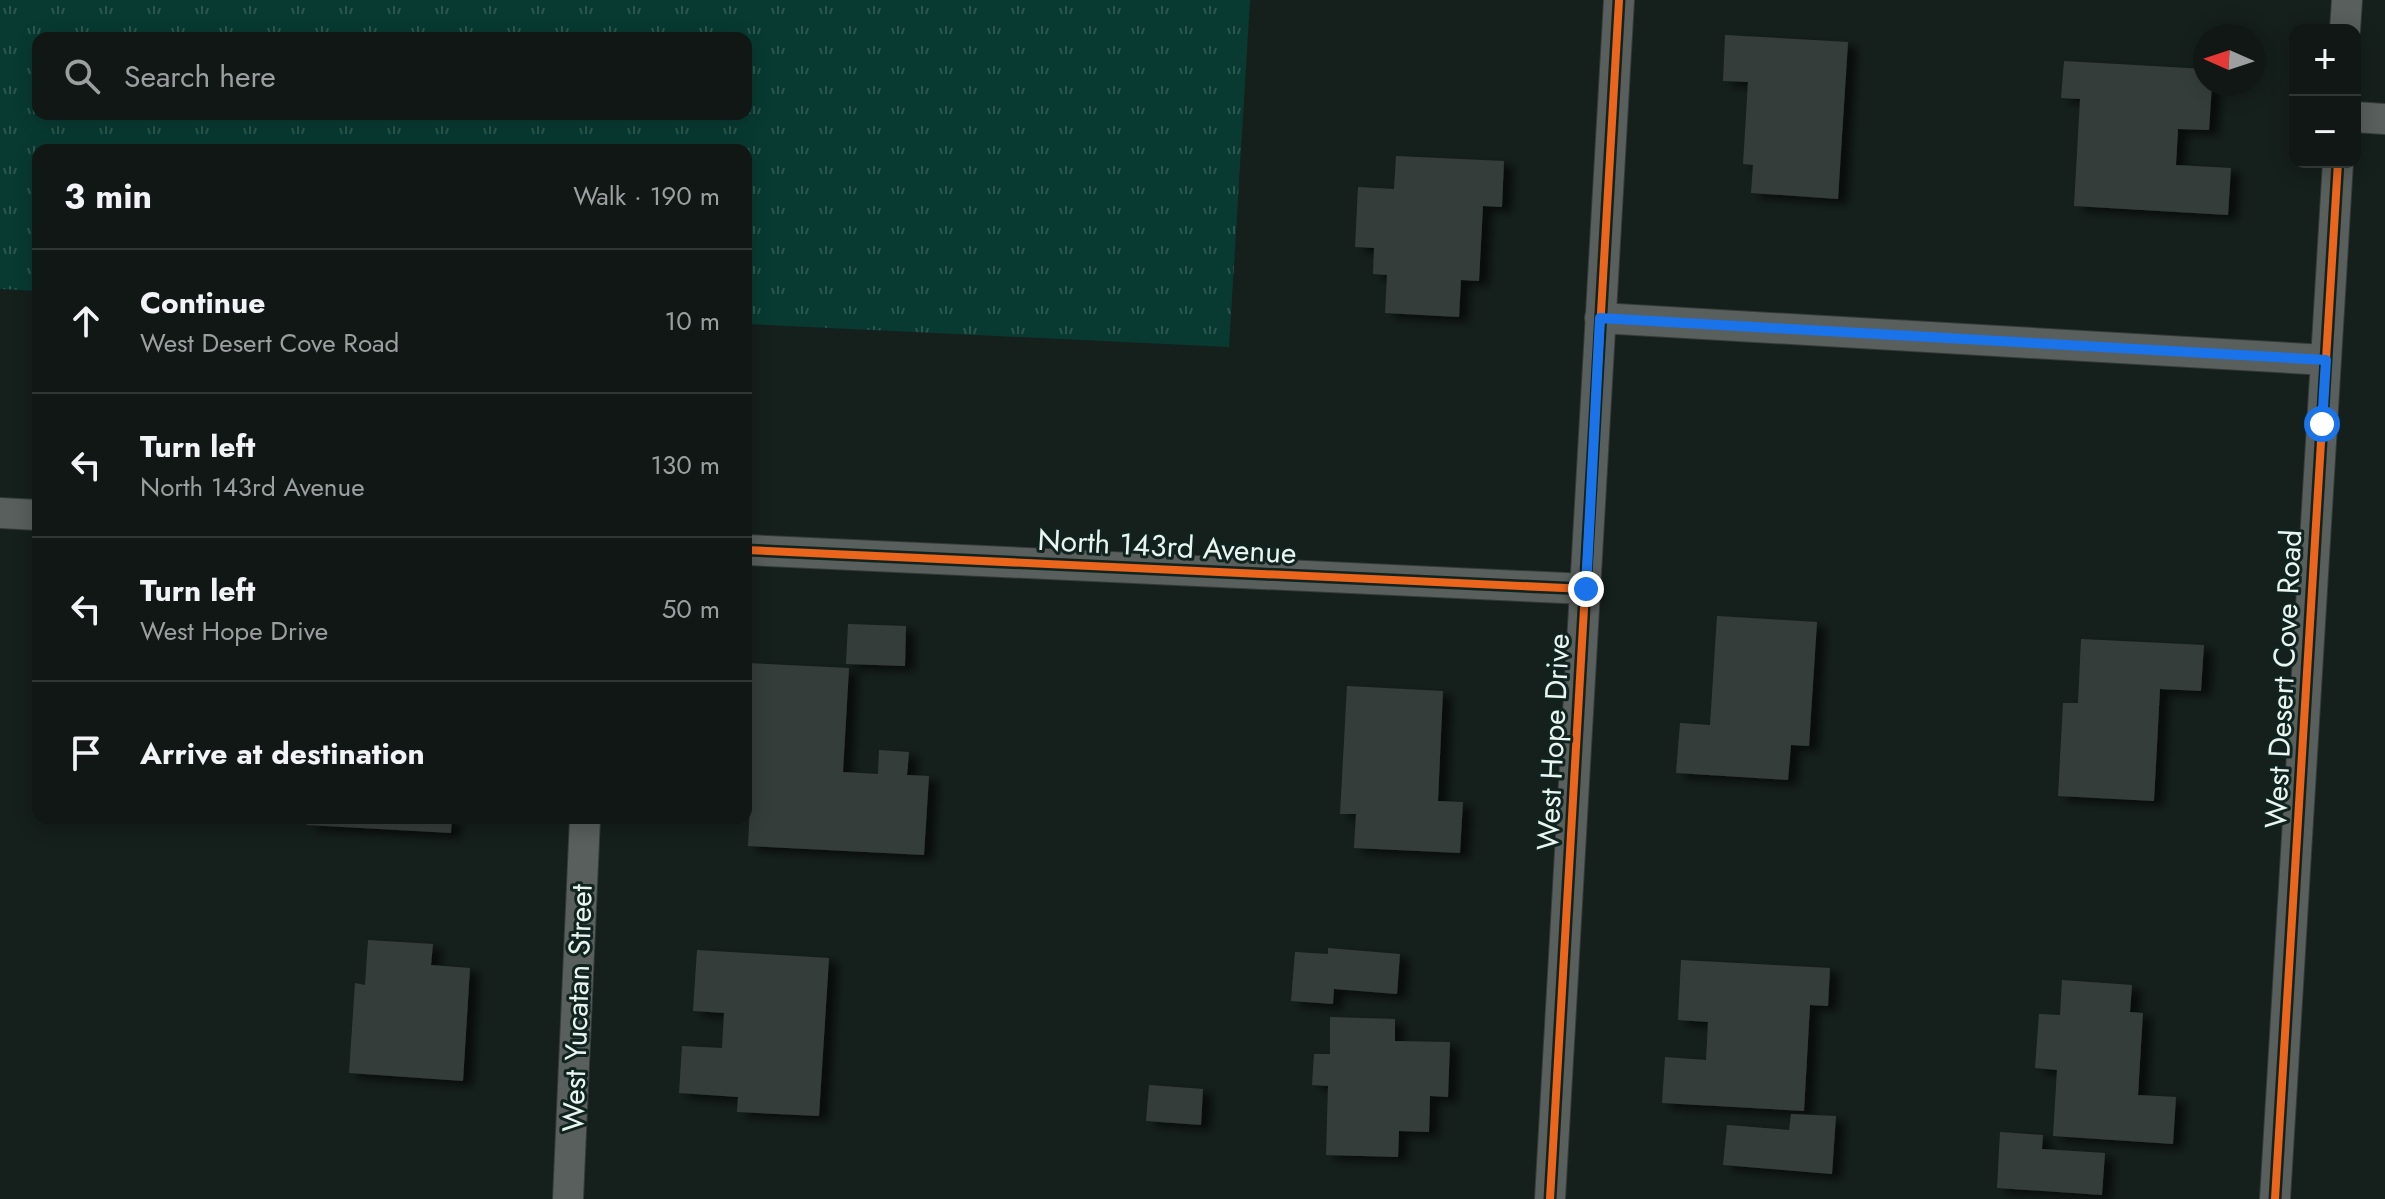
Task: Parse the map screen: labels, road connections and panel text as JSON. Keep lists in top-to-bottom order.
{
  "streets": {
    "street": [
      "North 143rd Avenue",
      "West Desert Cove Road",
      "West Hope Drive",
      "West Yucatan Street"
    ]
  },
  "crossings": [
    ["North 143rd Avenue", "West Hope Drive"]
  ],
  "north": "left",
  "page": {
    "map_buttons": ["+", "−"],
    "search": "Search here",
    "heading": ["3 min", "Walk · 190 m"],
    "list": [
      ["Continue", "West Desert Cove Road", "10 m"],
      ["Turn left", "North 143rd Avenue", "130 m"],
      ["Turn left", "West Hope Drive", "50 m"],
      "Arrive at destination"
    ]
  }
}
